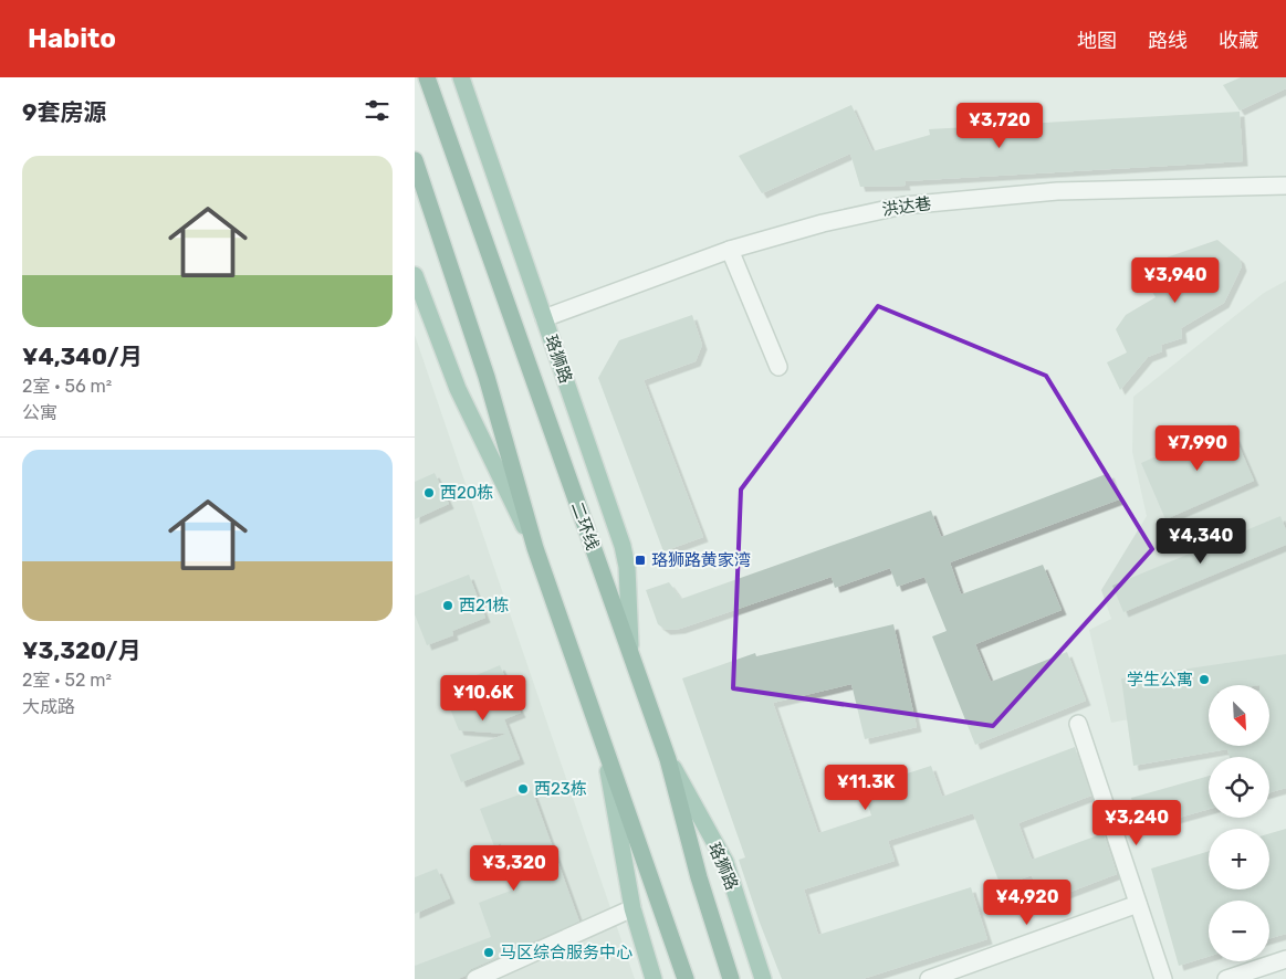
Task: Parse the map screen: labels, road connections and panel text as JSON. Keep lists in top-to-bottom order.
{
  "streets": {
    "highway": ["二环线"],
    "main road": ["珞狮路"],
    "street": ["洪达巷"]
  },
  "crossings": [
    ["洪达巷", "珞狮路"],
    ["珞狮路", "二环线"]
  ],
  "places": {
    "other": [
      "西20栋",
      "西21栋",
      "学生公寓",
      "西23栋",
      "马区综合服务中心"
    ],
    "transit": ["珞狮路黄家湾"]
  },
  "north": "bottom right",
  "page": {
    "header": "Habito",
    "nav": ["地图", "路线", "收藏"],
    "heading": "9套房源",
    "price": [
      "¥3,720",
      "¥3,940",
      "¥7,990",
      "¥4,340",
      "¥10.6K",
      "¥11.3K",
      "¥3,240",
      "¥3,320",
      "¥4,920"
    ],
    "list": [
      {
        "name": "¥4,340/月",
        "note": "2室 · 56 m² · 公寓"
      },
      {
        "name": "¥3,320/月",
        "note": "2室 · 52 m² · 大成路"
      }
    ],
    "map_buttons": ["+", "−"]
  }
}
